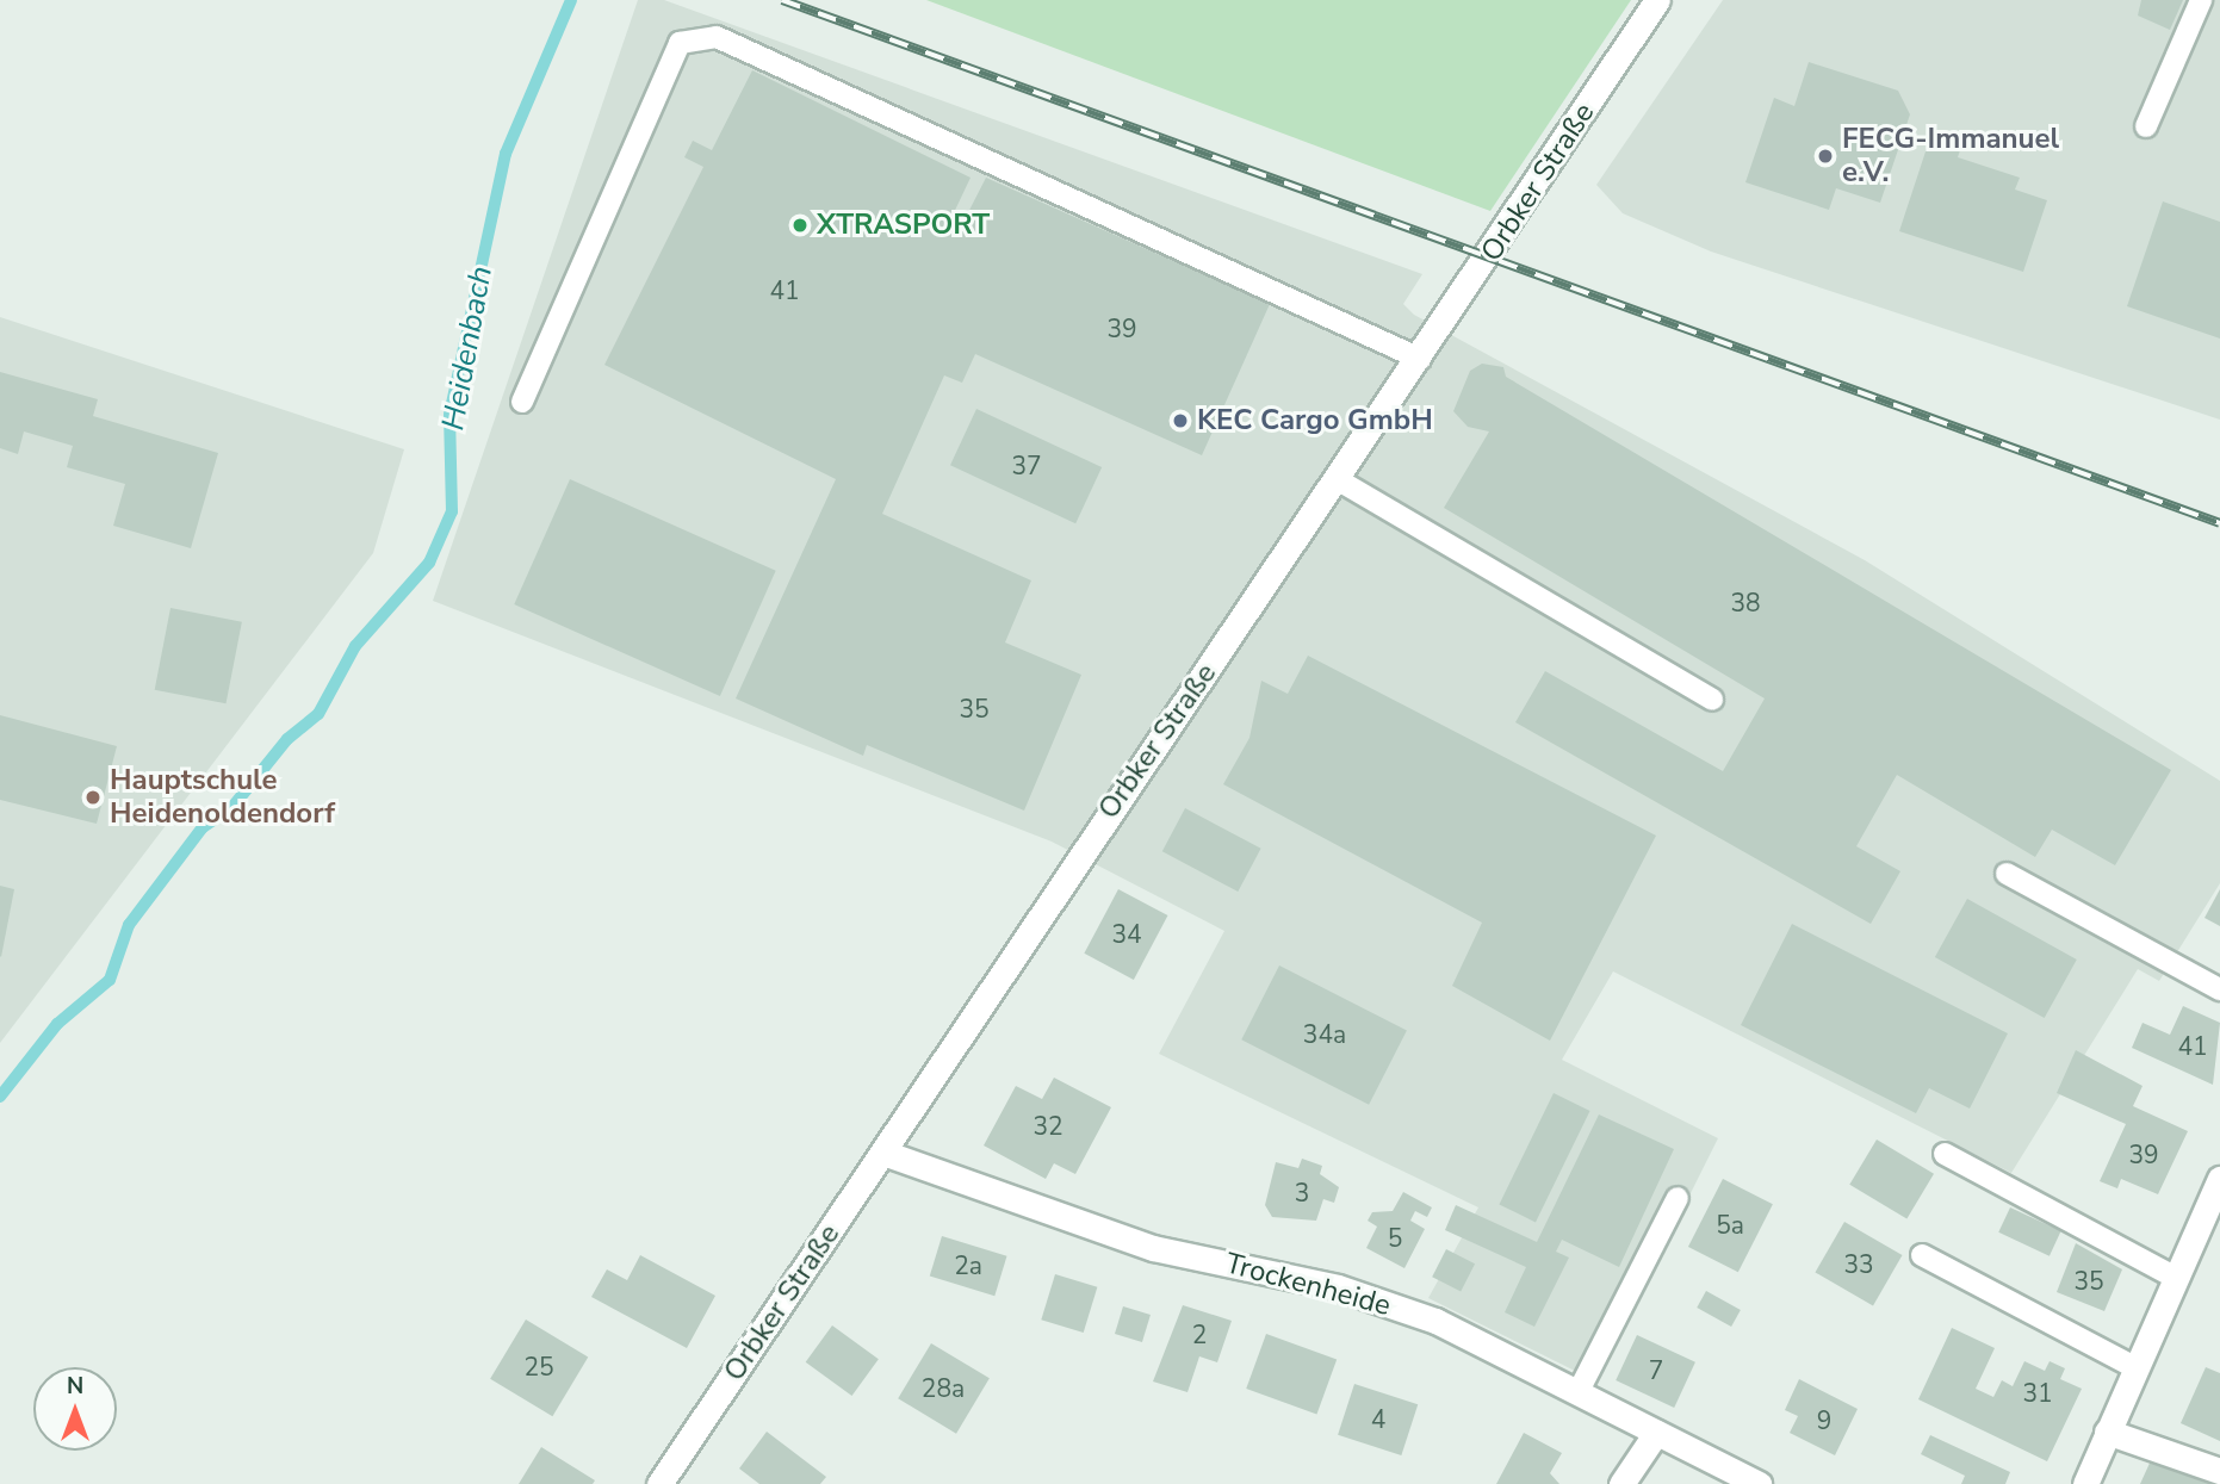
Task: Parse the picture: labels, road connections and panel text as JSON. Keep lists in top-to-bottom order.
{
  "streets": {
    "street": ["Orbker Straße", "Trockenheide"]
  },
  "crossings": [
    ["Orbker Straße", "Trockenheide"]
  ],
  "water": ["Heidenbach"],
  "places": [
    "FECG-Immanuel e.V.",
    "XTRASPORT",
    "KEC Cargo GmbH",
    "Hauptschule Heidenoldendorf"
  ],
  "house_numbers": [
    "41",
    "39",
    "37",
    "38",
    "35",
    "34",
    "34a",
    "41",
    "32",
    "39",
    "3",
    "5a",
    "5",
    "33",
    "2a",
    "35",
    "2",
    "25",
    "7",
    "28a",
    "31",
    "4",
    "9"
  ],
  "north": "top"
}
